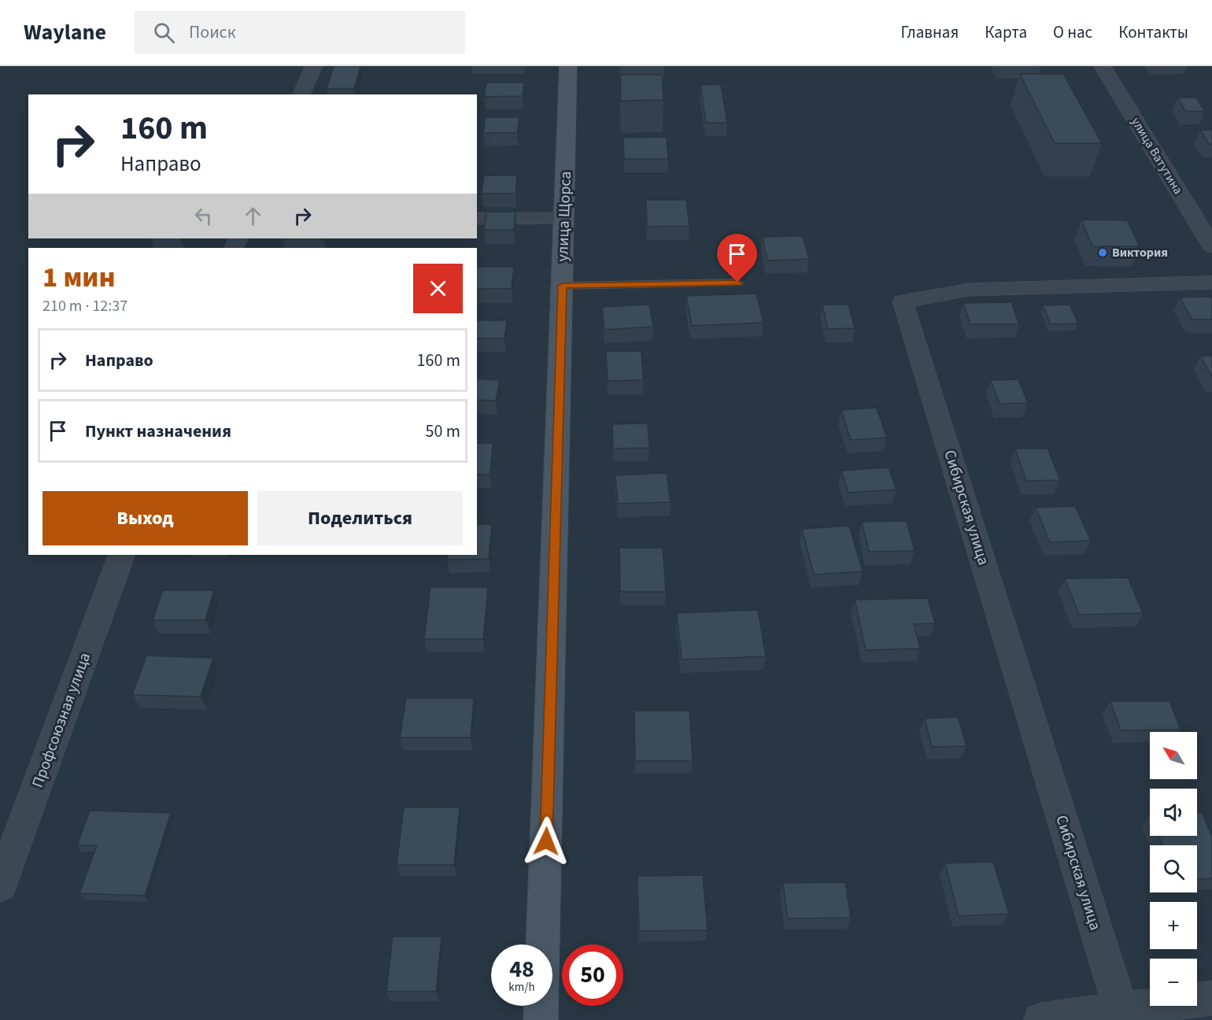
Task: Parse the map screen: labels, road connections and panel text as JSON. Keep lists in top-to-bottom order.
{
  "streets": {
    "main road": ["улица Щорса"],
    "street": ["улица Ватутина", "Сибирская улица", "Профсоюзная улица"]
  },
  "places": ["Виктория"],
  "north": "top left",
  "page": {
    "header": "Waylane",
    "search": "Поиск",
    "nav": [
      "Главная",
      "Карта",
      "О нас",
      "Контакты"
    ],
    "turn": ["160 m", "Направо"],
    "heading": ["1 мин", "210 m · 12:37"],
    "list": [
      {
        "name": "Направо",
        "value": "160 m"
      },
      {
        "name": "Пункт назначения",
        "value": "50 m"
      }
    ],
    "buttons": ["Выход", "Поделиться"],
    "map_buttons": ["+", "−"],
    "speed": "48 km/h",
    "limit": "50"
  }
}
